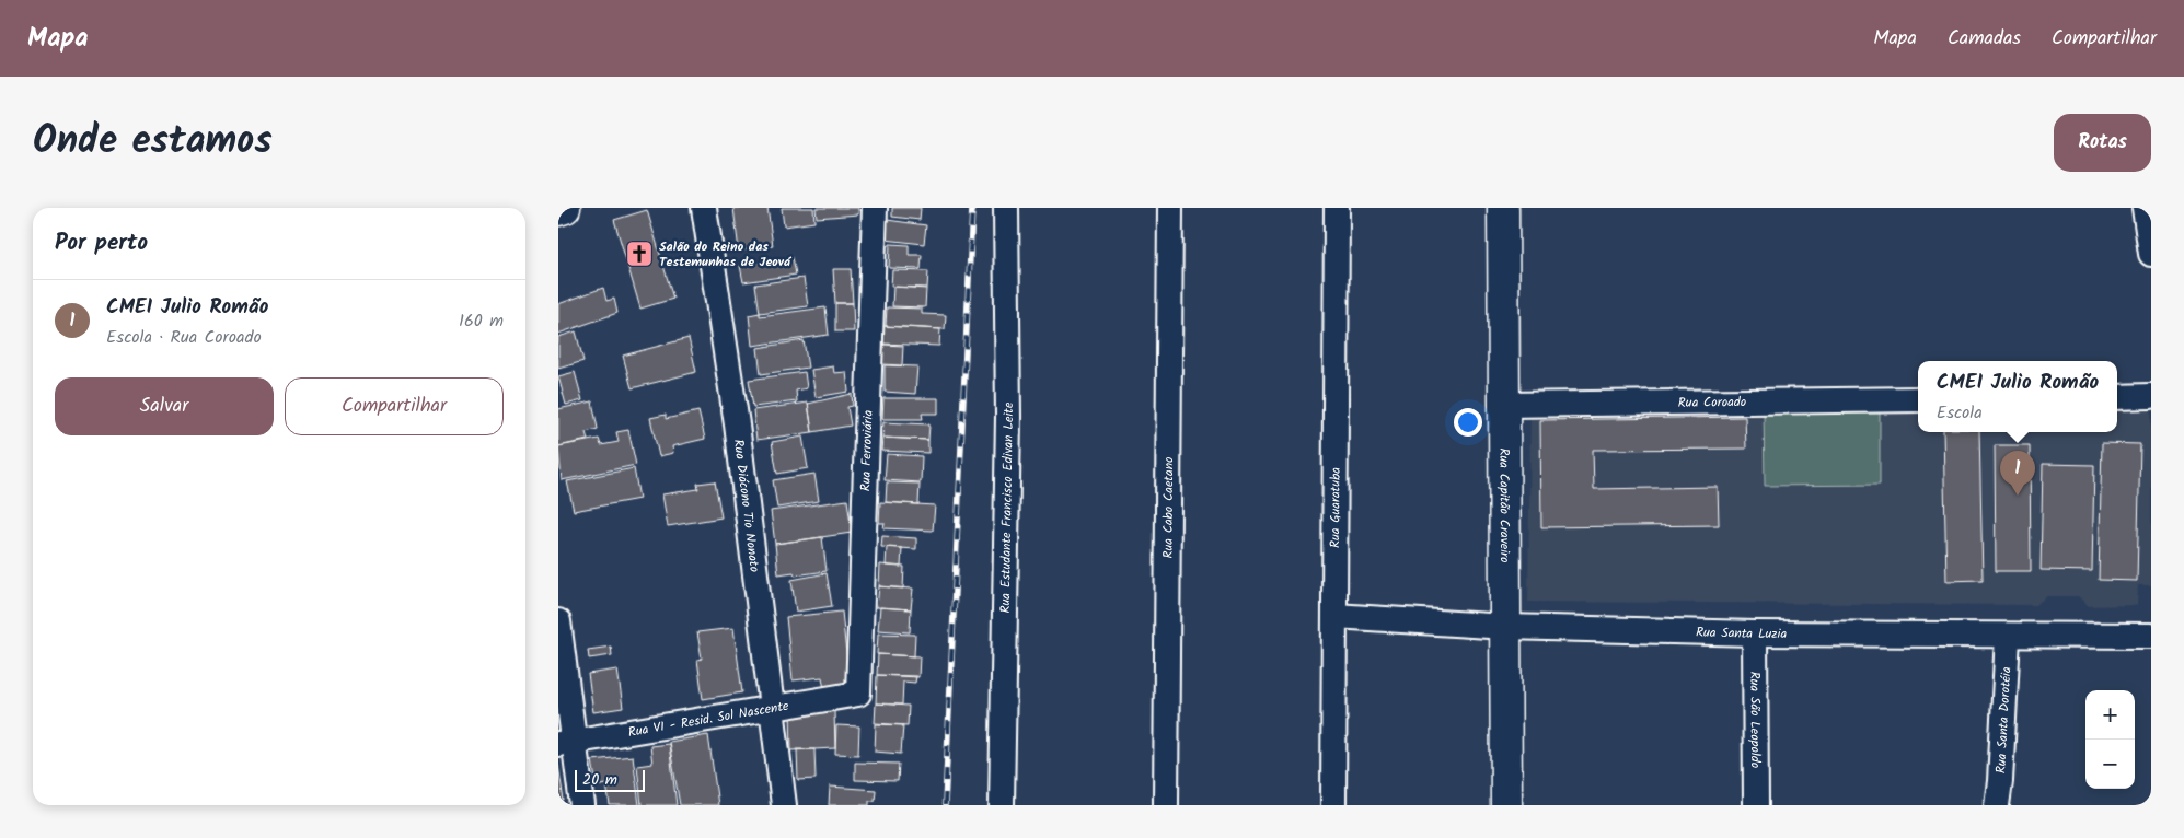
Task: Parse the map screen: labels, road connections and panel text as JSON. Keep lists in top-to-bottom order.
{
  "streets": {
    "street": [
      "Rua Coroado",
      "Rua Ferroviária",
      "Rua Diácono Tio Nonato",
      "Rua Estudante Francisco Edivan Leite",
      "Rua Cabo Caetano",
      "Rua Guaratuba",
      "Rua Capitão Craveiro",
      "Rua Santa Luzia",
      "Rua VI - Resid. Sol Nascente",
      "Rua São Leopoldo",
      "Rua Santa Dorotéia"
    ]
  },
  "crossings": [
    ["Rua Coroado", "Rua Capitão Craveiro"],
    ["Rua Ferroviária", "Rua VI - Resid. Sol Nascente"],
    ["Rua Diácono Tio Nonato", "Rua VI - Resid. Sol Nascente"],
    ["Rua Guaratuba", "Rua Santa Luzia"],
    ["Rua Capitão Craveiro", "Rua Santa Luzia"],
    ["Rua Santa Luzia", "Rua São Leopoldo"],
    ["Rua Santa Luzia", "Rua Santa Dorotéia"]
  ],
  "places": {
    "church": ["Salão do Reino das Testemunhas de Jeová"]
  },
  "scale_bar": "20 m",
  "page": {
    "header": "Mapa",
    "nav": ["Mapa", "Camadas", "Compartilhar"],
    "title": "Onde estamos",
    "buttons": [
      "Rotas",
      ["Salvar", "Compartilhar"]
    ],
    "heading": "Por perto",
    "list": [
      {
        "mark": "1",
        "name": "CMEI Julio Romão",
        "note": "Escola · Rua Coroado",
        "value": "160 m"
      }
    ],
    "popup": ["CMEI Julio Romão", "Escola"],
    "pins": "1",
    "map_buttons": ["+", "−"],
    "scale": "20 m"
  }
}
